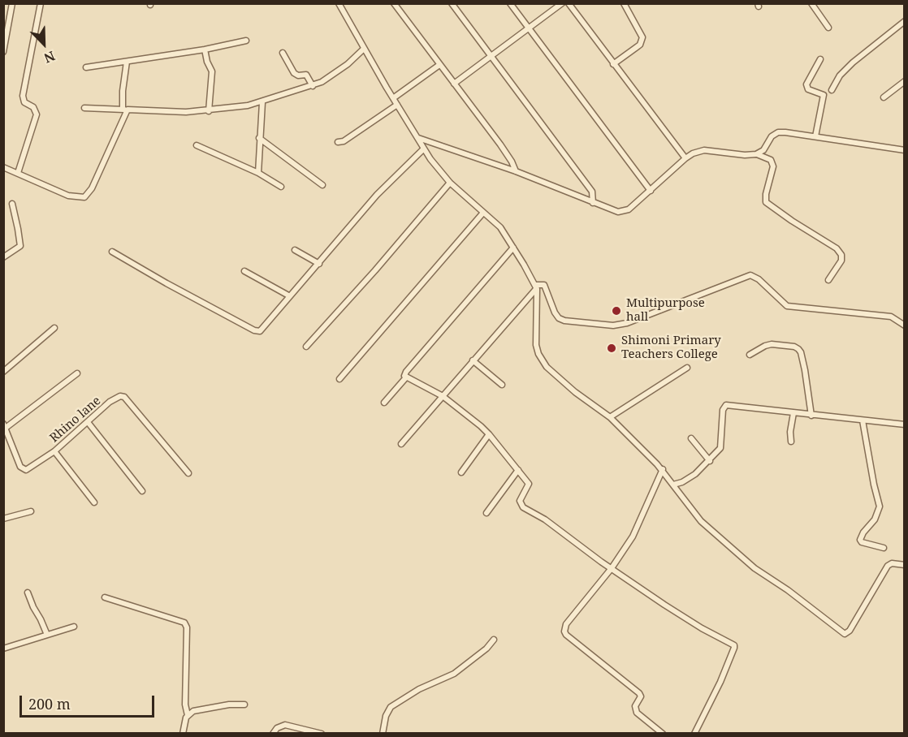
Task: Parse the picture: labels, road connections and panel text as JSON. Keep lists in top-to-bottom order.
{
  "streets": {
    "street": ["Rhino lane"]
  },
  "places": ["Multipurpose hall", "Shimoni Primary Teachers College"],
  "scale_bar": "200 m",
  "north": "bottom right"
}
